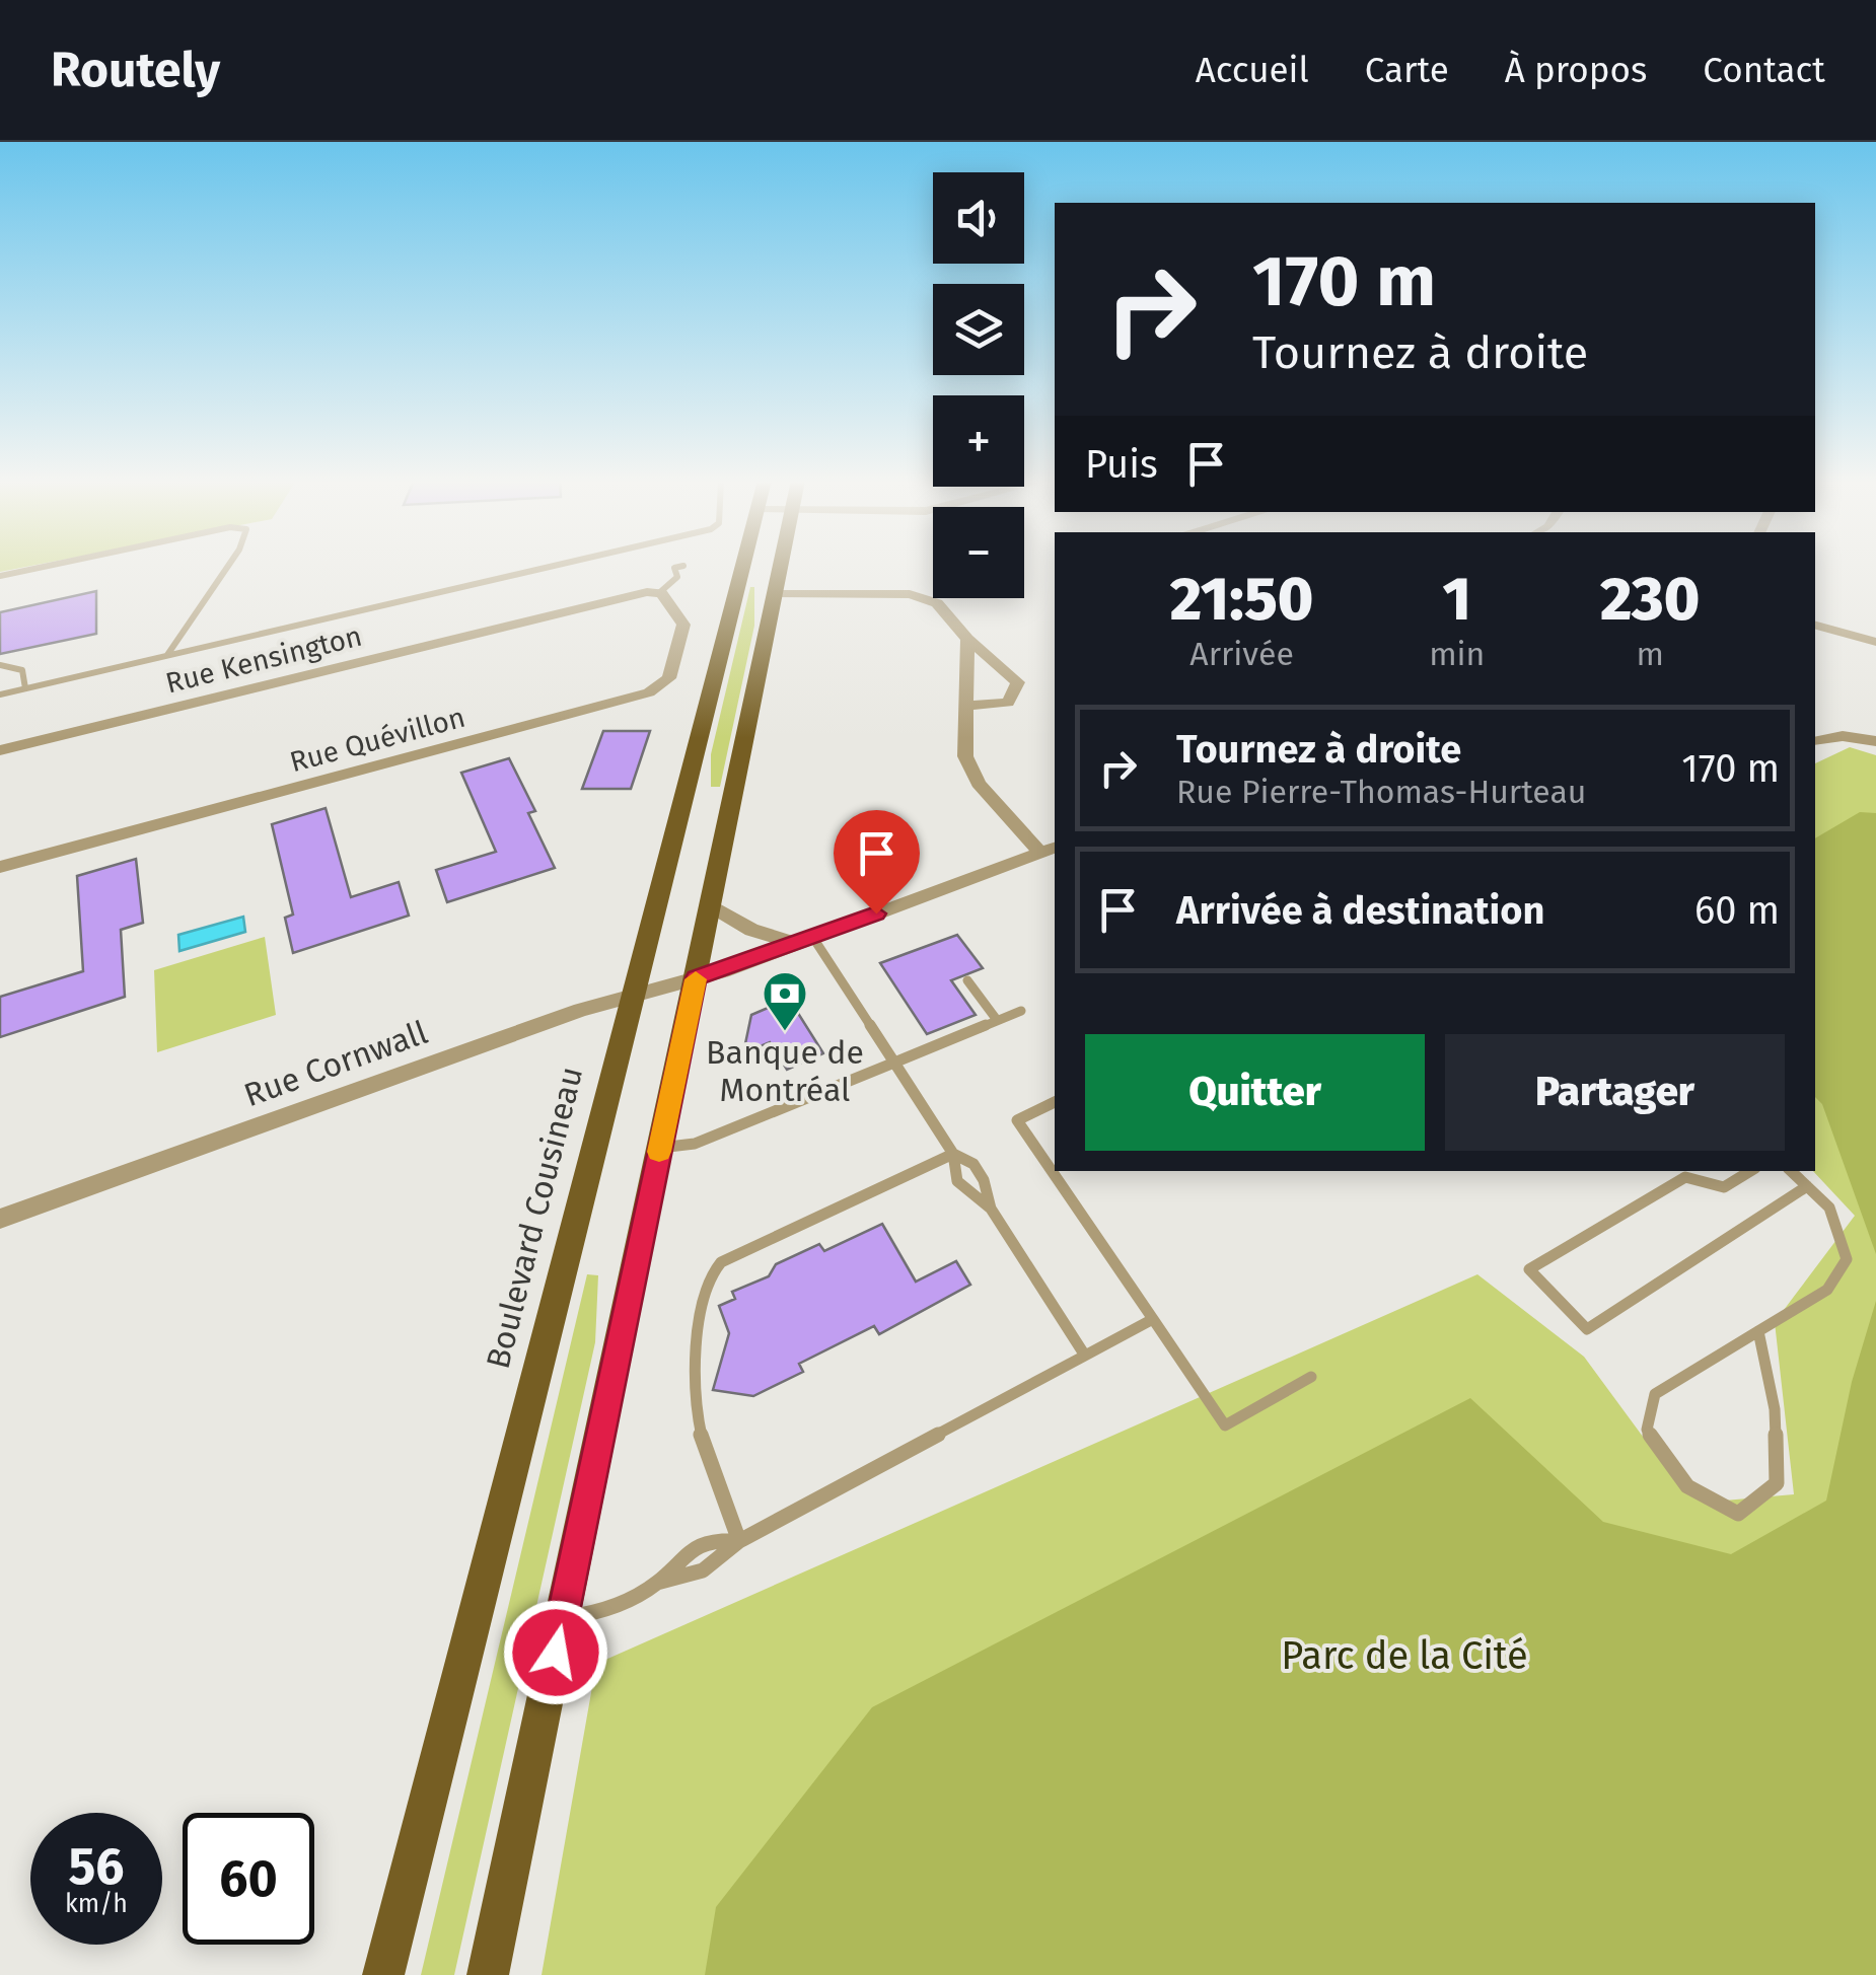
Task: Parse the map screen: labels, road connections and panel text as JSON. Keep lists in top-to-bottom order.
{
  "streets": {
    "main road": ["Boulevard Cousineau"],
    "street": ["Rue Kensington", "Rue Quévillon", "Rue Cornwall"]
  },
  "crossings": [
    ["Rue Kensington", "Rue Quévillon"],
    ["Rue Cornwall", "Boulevard Cousineau"]
  ],
  "parks": ["Parc de la Cité"],
  "places": {
    "bank": ["Banque de Montréal"]
  },
  "page": {
    "header": "Routely",
    "nav": [
      "Accueil",
      "Carte",
      "À propos",
      "Contact"
    ],
    "map_buttons": ["+", "−"],
    "turn": ["170 m", "Tournez à droite"],
    "then": "Puis",
    "eta": [
      "21:50",
      "Arrivée",
      "1",
      "min",
      "230",
      "m"
    ],
    "list": [
      {
        "name": "Tournez à droite",
        "note": "Rue Pierre-Thomas-Hurteau",
        "value": "170 m"
      },
      {
        "name": "Arrivée à destination",
        "value": "60 m"
      }
    ],
    "buttons": ["Quitter", "Partager"],
    "speed": "56 km/h",
    "limit": "60"
  }
}
